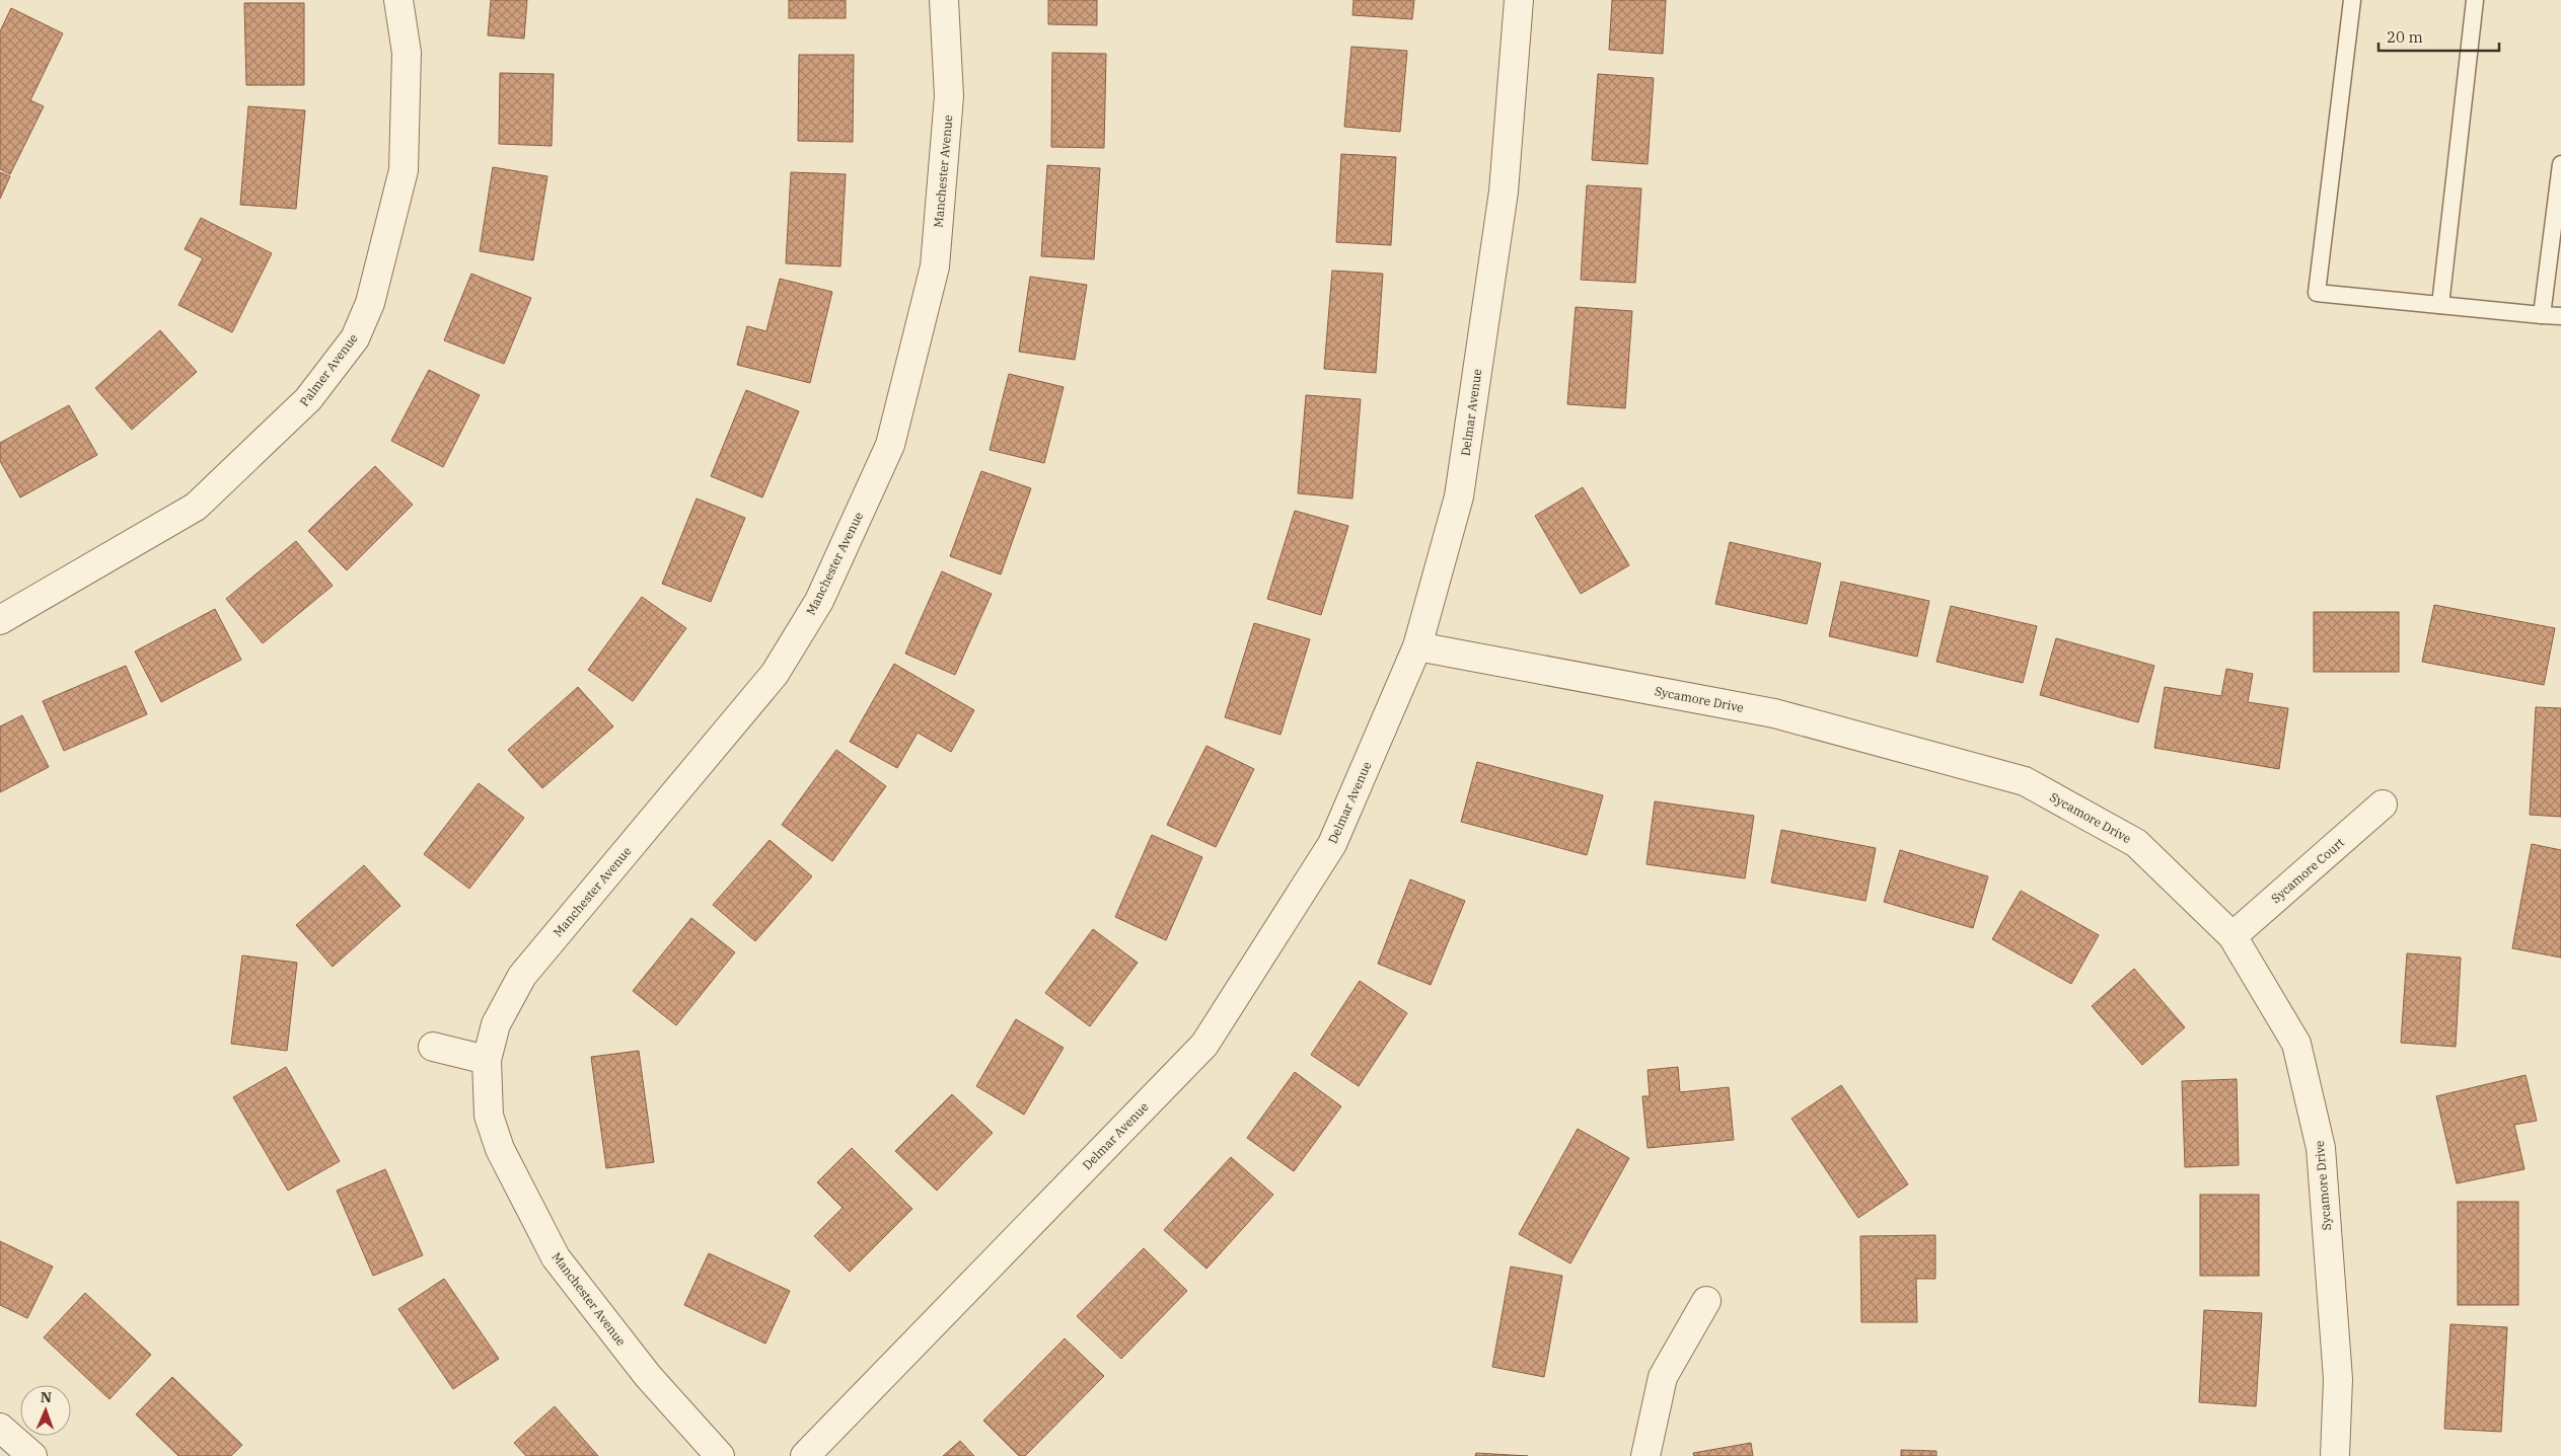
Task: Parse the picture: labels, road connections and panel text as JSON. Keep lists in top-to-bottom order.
{
  "streets": {
    "street": [
      "Manchester Avenue",
      "Palmer Avenue",
      "Delmar Avenue",
      "Sycamore Drive",
      "Sycamore Court"
    ]
  },
  "crossings": [
    ["Delmar Avenue", "Sycamore Drive"],
    ["Sycamore Drive", "Sycamore Court"]
  ],
  "scale_bar": "20 m",
  "north": "top"
}
